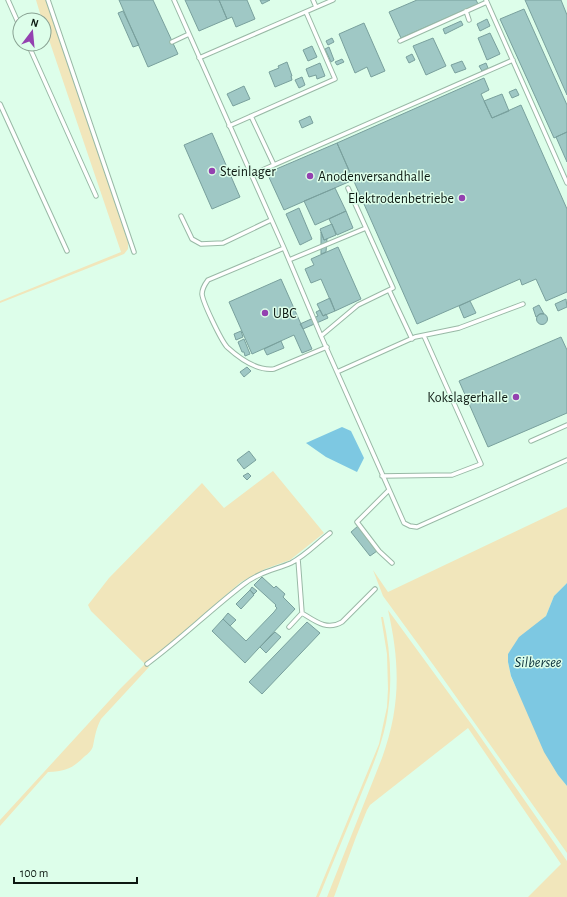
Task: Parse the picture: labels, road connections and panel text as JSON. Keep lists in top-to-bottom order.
{
  "water": ["Silbersee"],
  "places": [
    "Steinlager",
    "Anodenversandhalle",
    "Elektrodenbetriebe",
    "UBC",
    "Kokslagerhalle"
  ],
  "scale_bar": "100 m",
  "north": "top"
}
